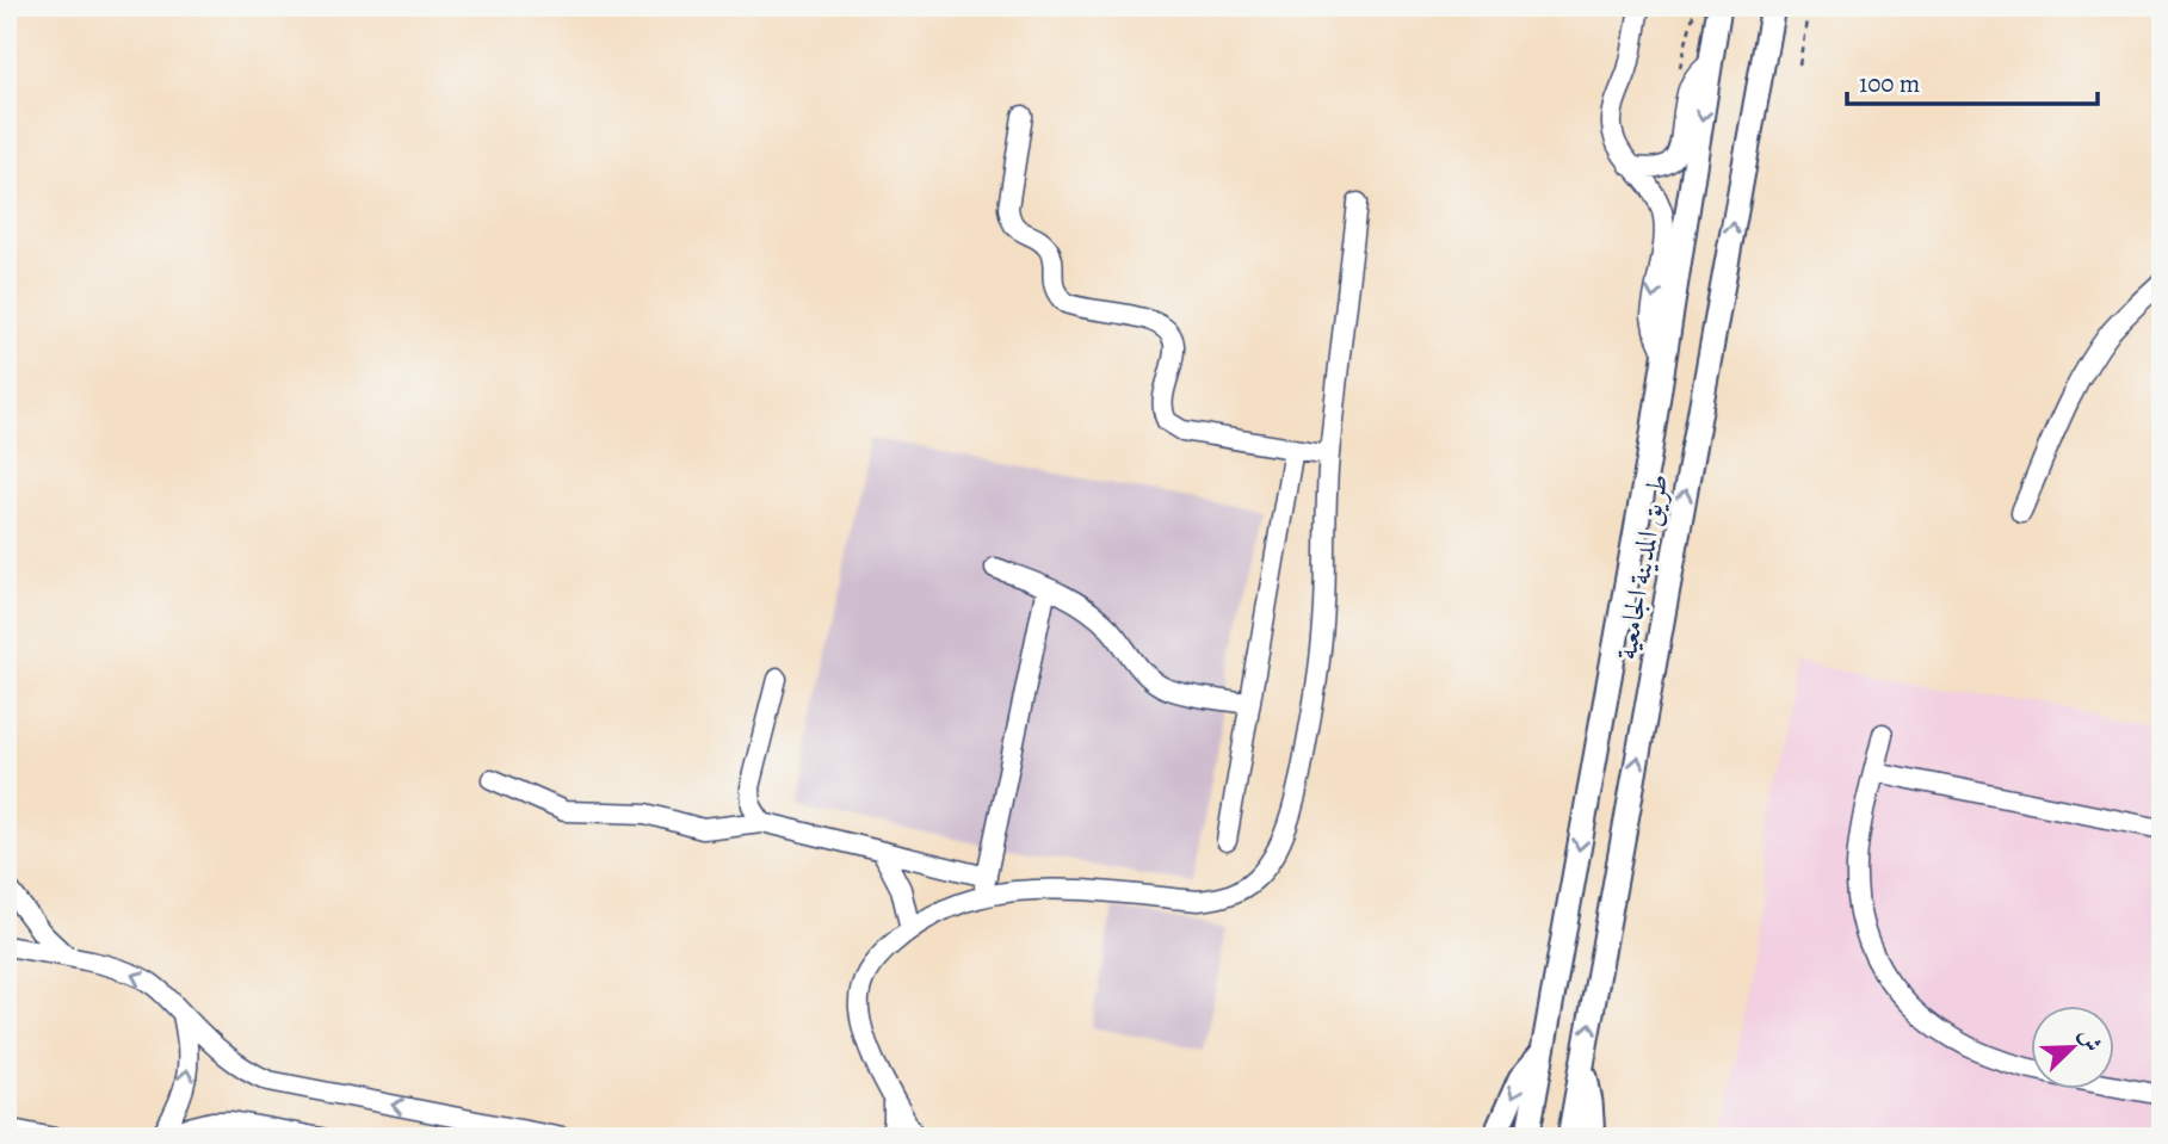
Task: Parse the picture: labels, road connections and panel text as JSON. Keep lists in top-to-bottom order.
{
  "streets": {
    "main road": ["طريق المدينة الجامعية"]
  },
  "scale_bar": "100 m",
  "north": "top right"
}
